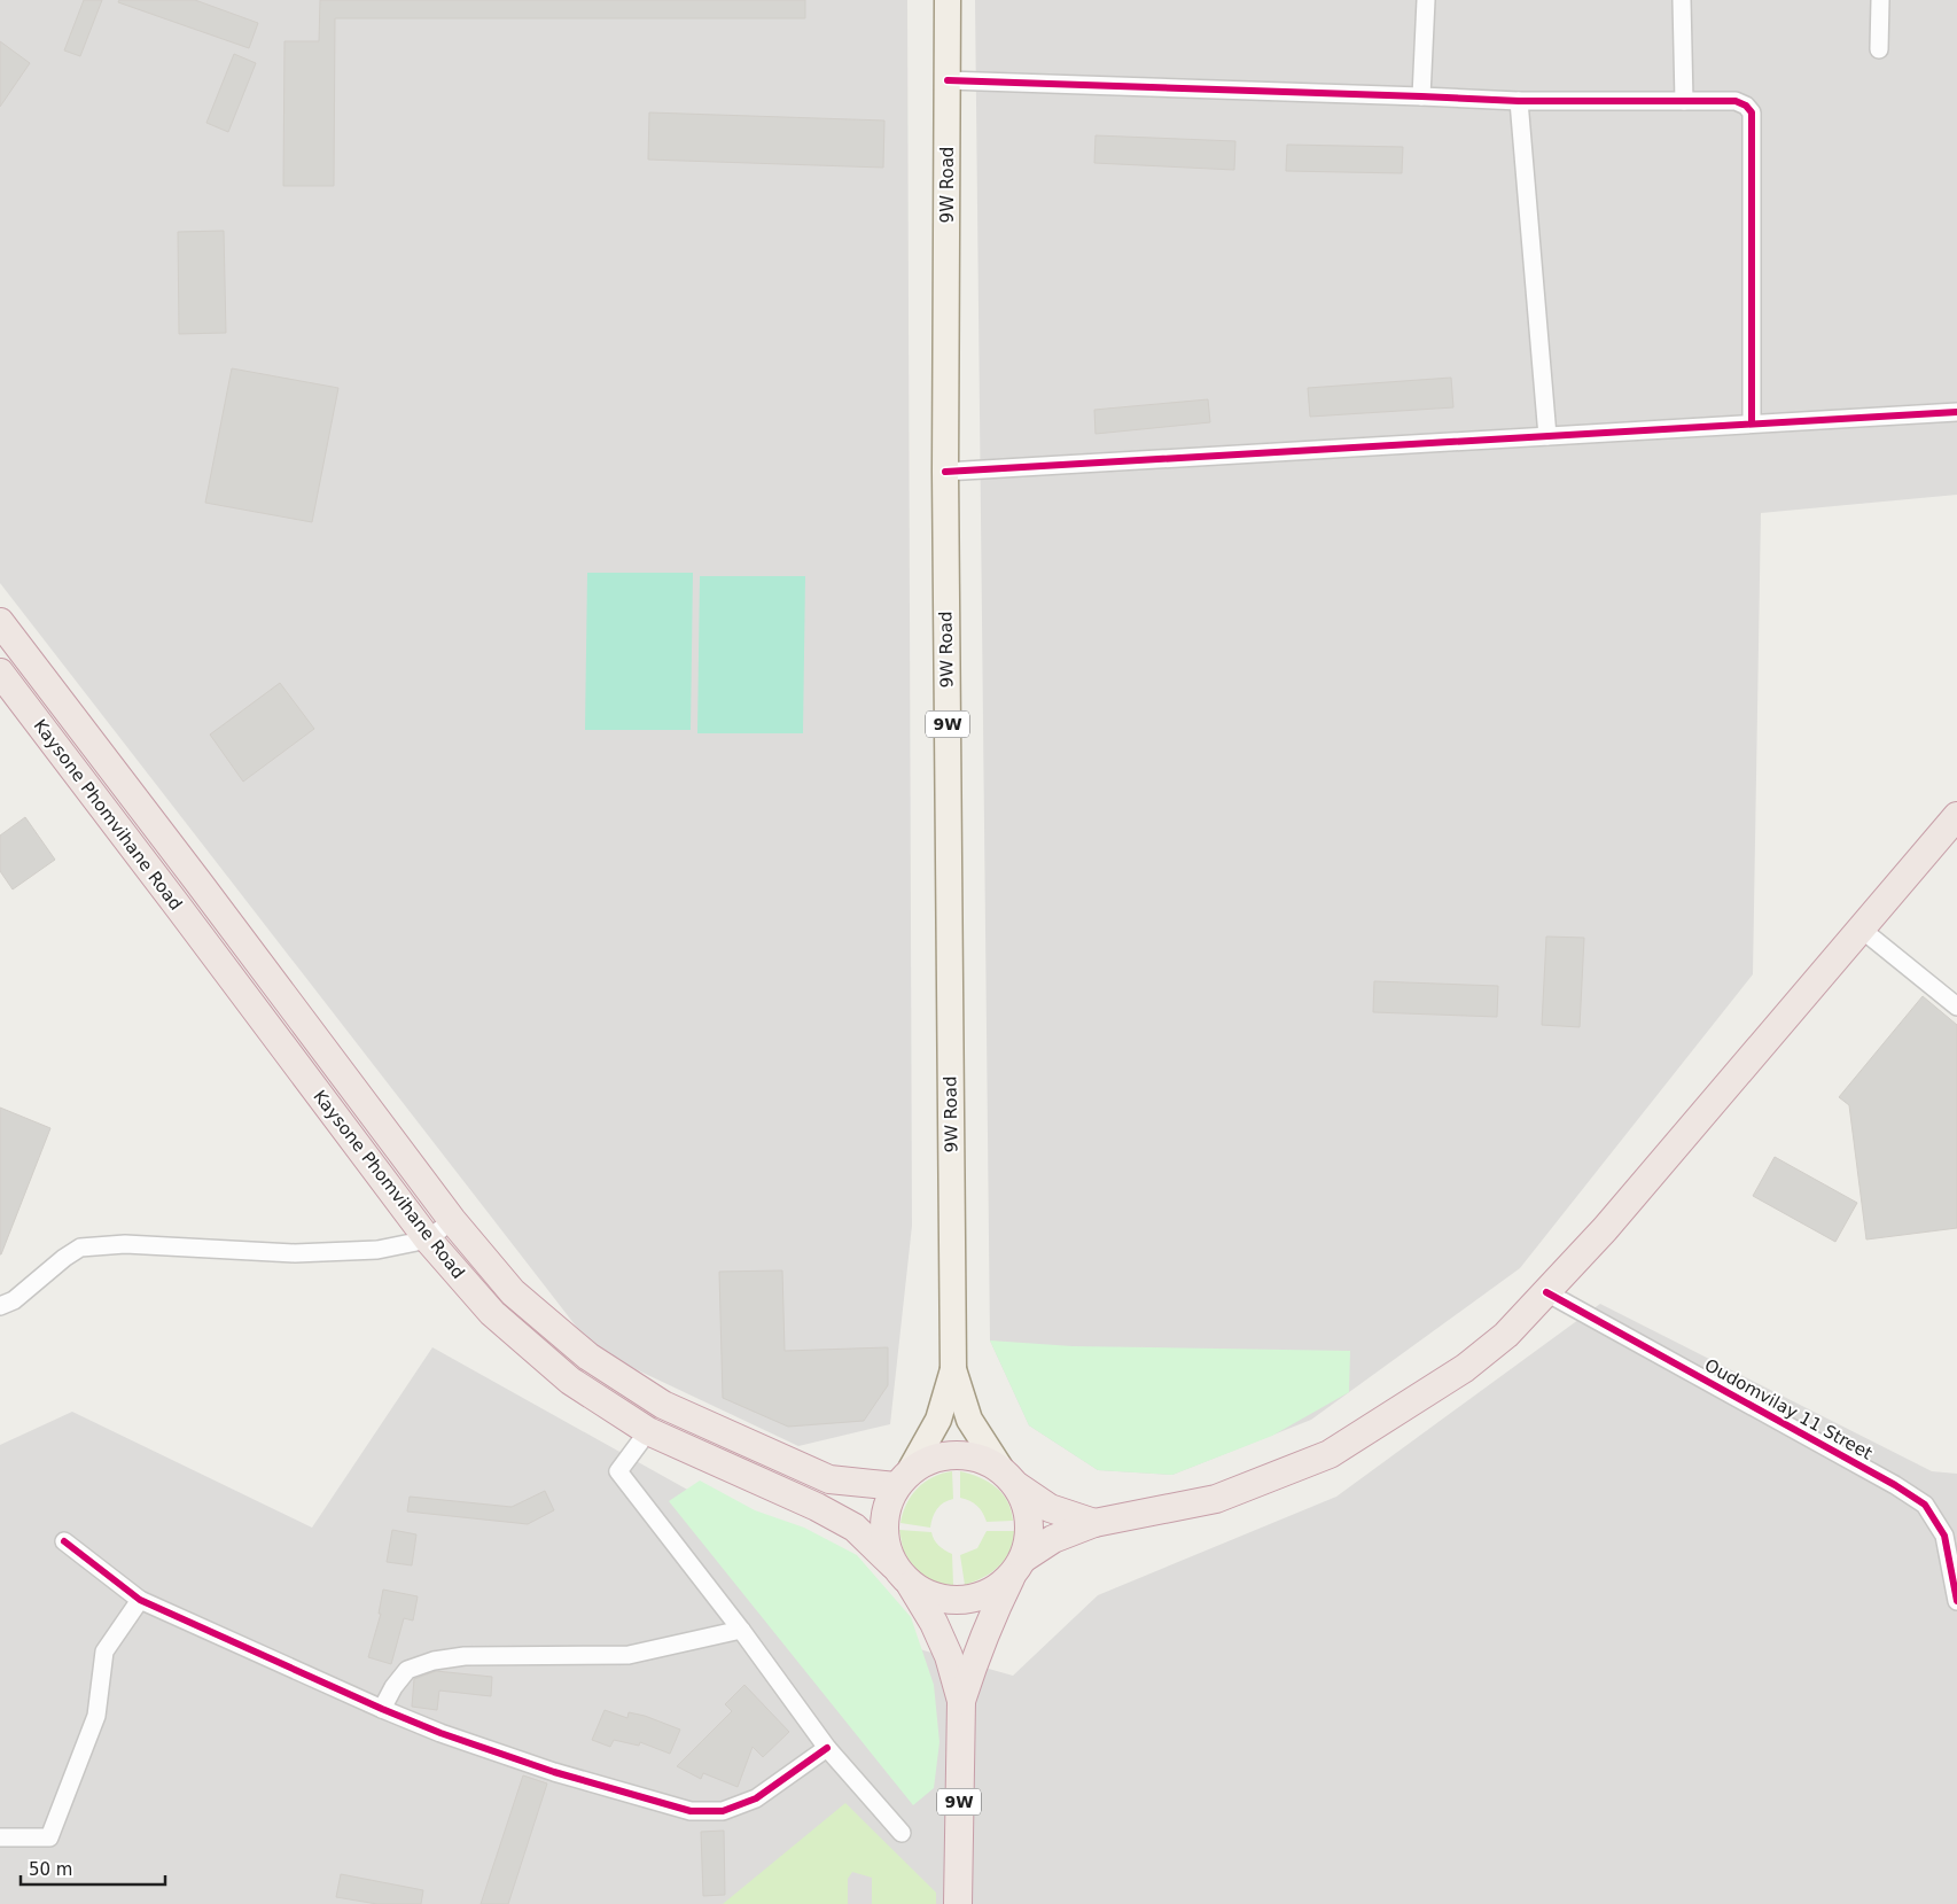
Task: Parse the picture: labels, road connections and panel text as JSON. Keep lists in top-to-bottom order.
{
  "streets": {
    "highway": ["9W", "Kaysone Phomvihane Road"],
    "main road": ["9W Road"],
    "street": ["Oudomvilay 11 Street"]
  },
  "crossings": [
    ["9W Road", "Kaysone Phomvihane Road"]
  ],
  "scale_bar": "50 m"
}
